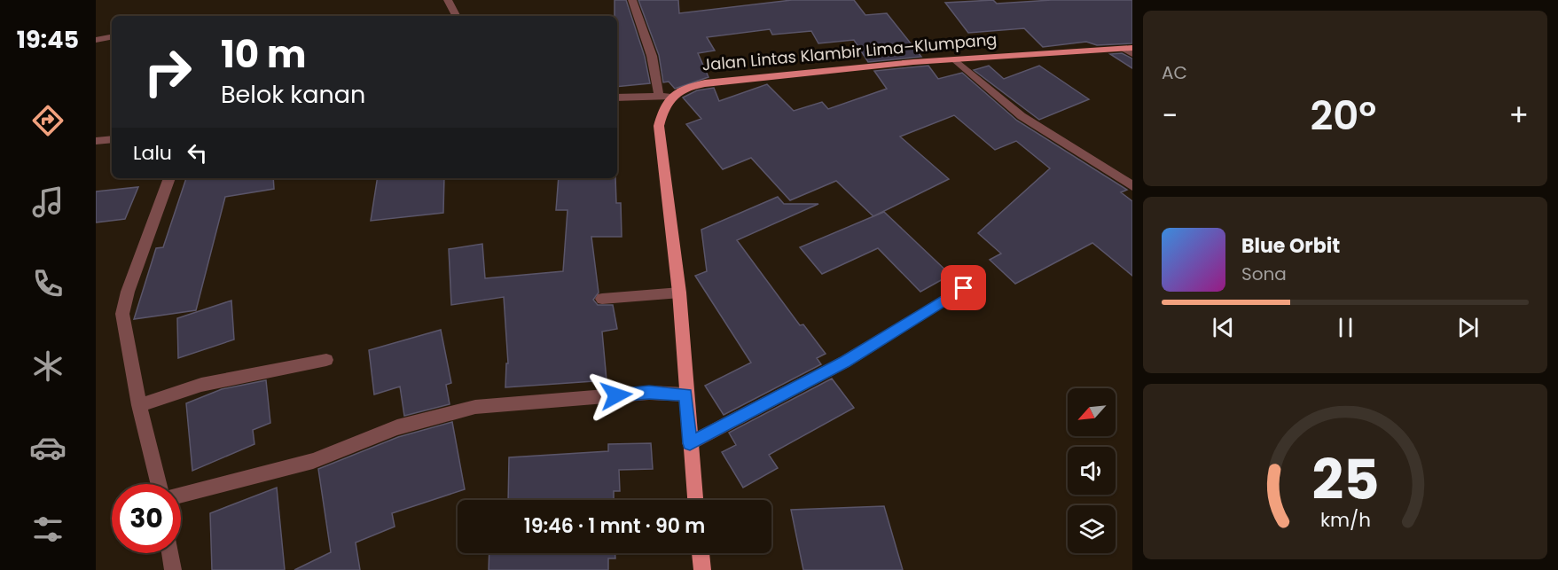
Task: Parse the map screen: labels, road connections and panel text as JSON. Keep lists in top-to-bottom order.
{
  "streets": {
    "main road": ["Jalan Lintas Klambir Lima–Klumpang"]
  },
  "north": "bottom left",
  "page": {
    "tabs": "19:45",
    "tile": "AC",
    "turn": ["10 m", "Belok kanan"],
    "heat": ["−", "20°", "+"],
    "then": "Lalu",
    "song": ["Blue Orbit", "Sona"],
    "limit": "30",
    "trip": "19:46 · 1 mnt · 90 m",
    "gauge": ["25", "km/h"]
  }
}
